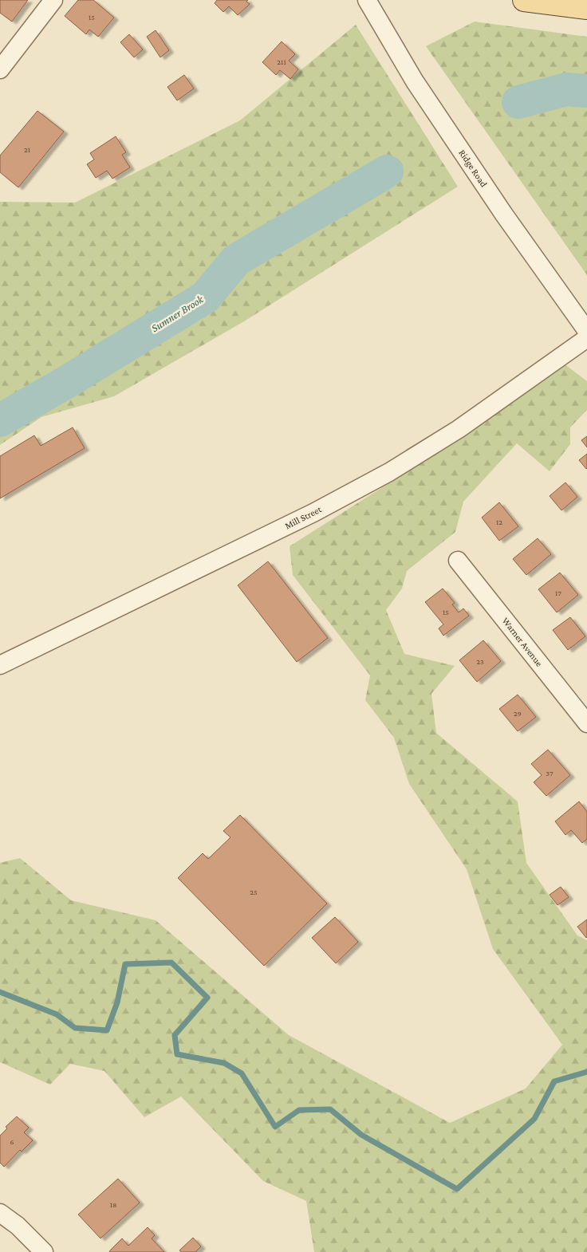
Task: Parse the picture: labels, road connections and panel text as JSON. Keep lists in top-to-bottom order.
{
  "streets": {
    "street": ["Ridge Road", "Mill Street", "Warner Avenue"]
  },
  "water": ["Sumner Brook"],
  "house_numbers": [
    "15",
    "211",
    "21",
    "12",
    "17",
    "15",
    "23",
    "29",
    "37",
    "25",
    "6",
    "18"
  ]
}
